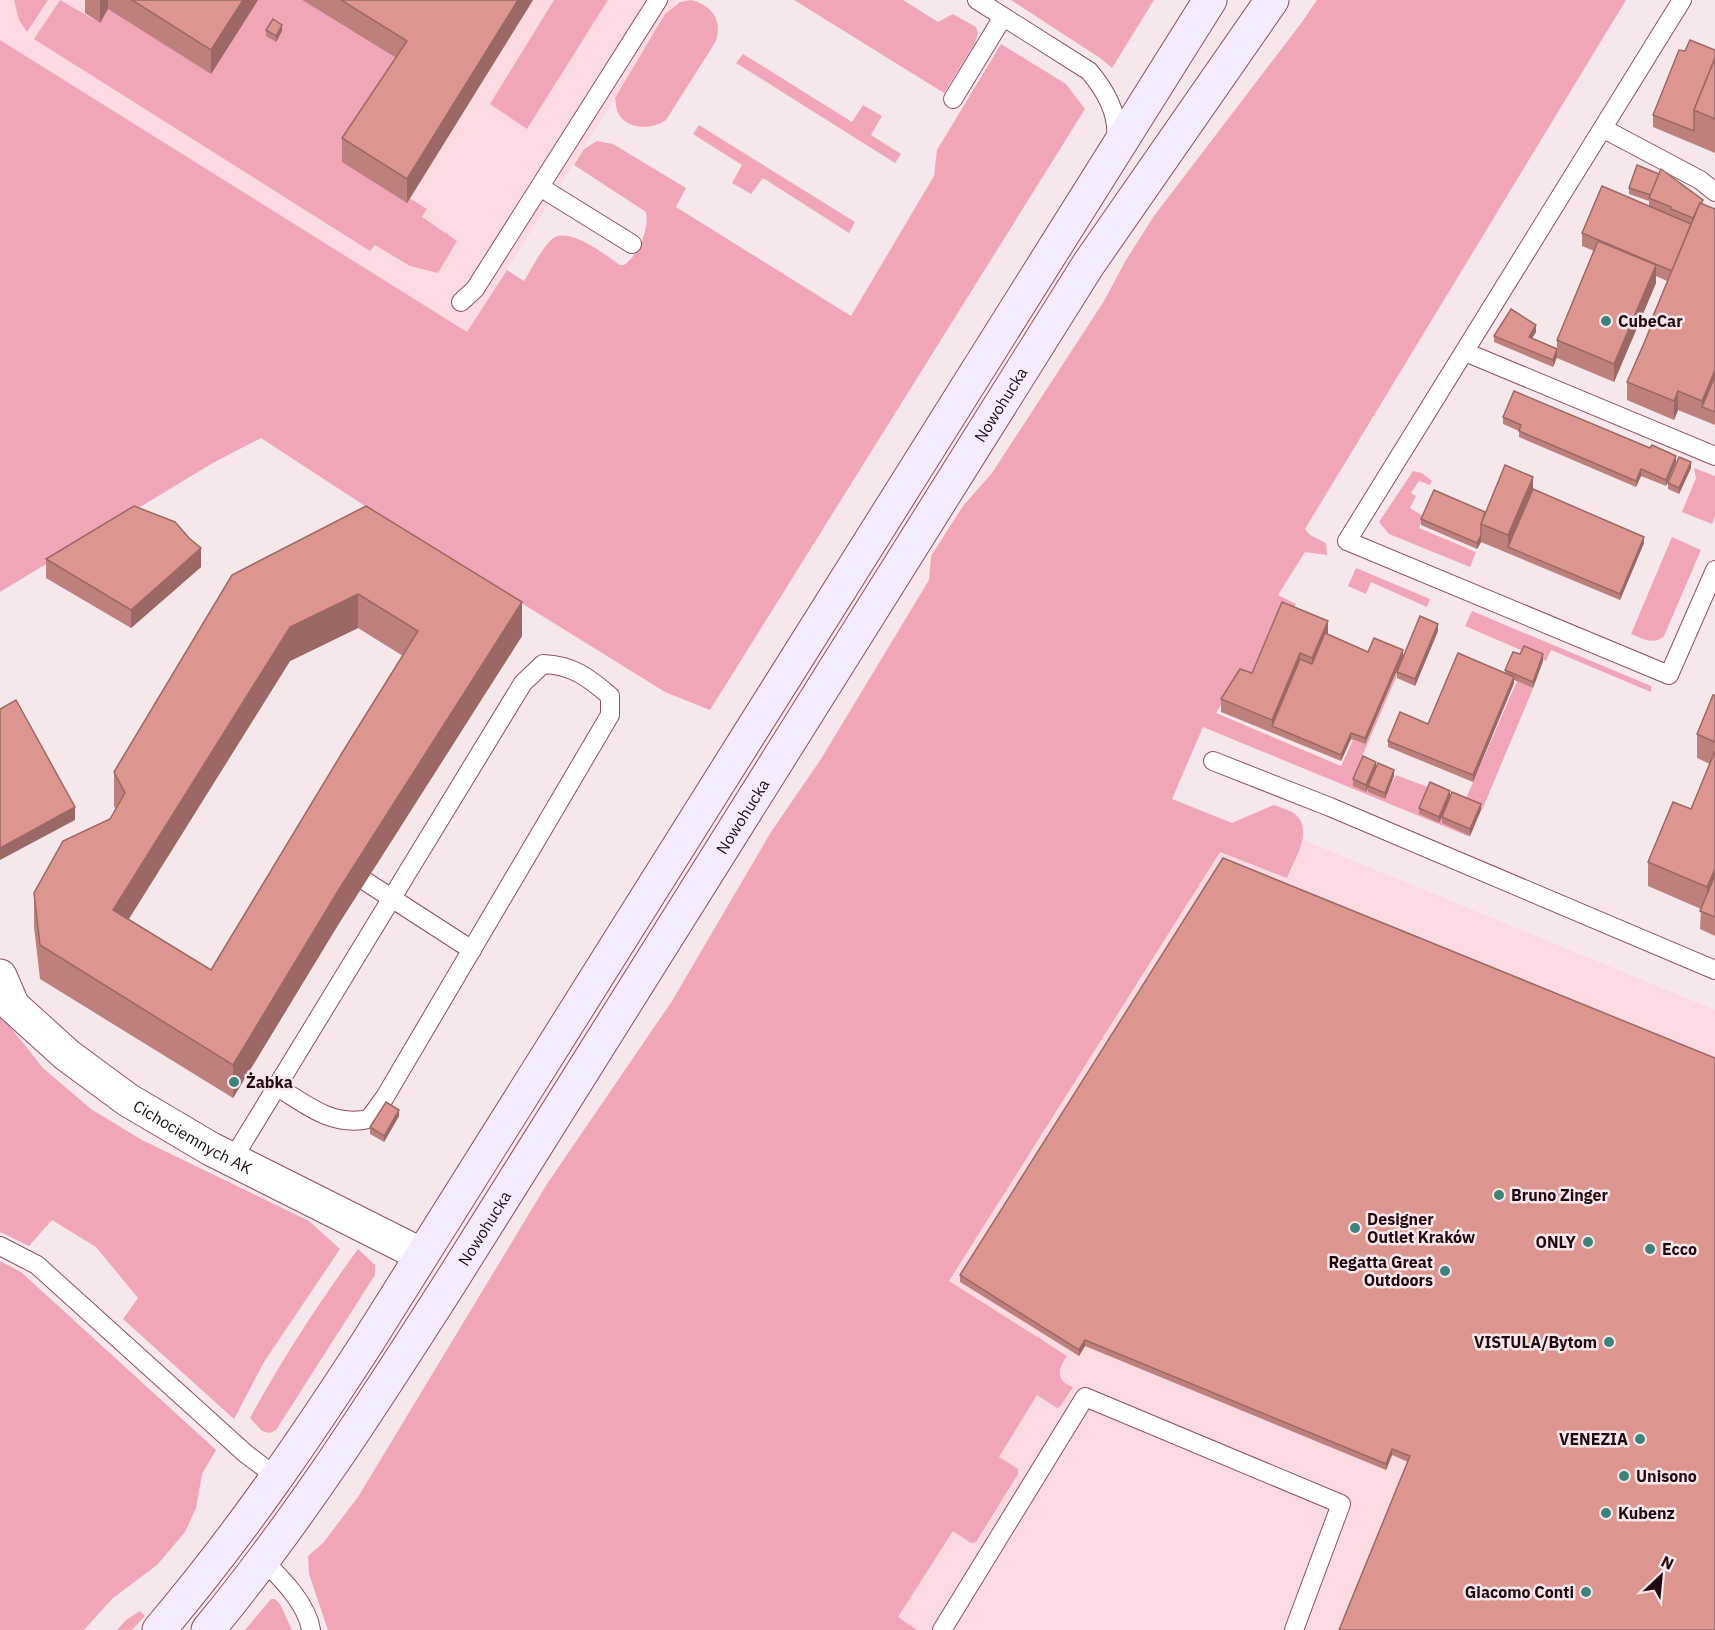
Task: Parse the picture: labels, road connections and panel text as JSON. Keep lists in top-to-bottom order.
{
  "streets": {
    "main road": ["Nowohucka"],
    "street": ["Cichociemnych AK"]
  },
  "places": [
    "CubeCar",
    "Żabka",
    "Bruno Zinger",
    "Designer Outlet Kraków",
    "ONLY",
    "Ecco",
    "Regatta Great Outdoors",
    "VISTULA/Bytom",
    "VENEZIA",
    "Unisono",
    "Kubenz",
    "Giacomo Conti"
  ],
  "north": "top right"
}
